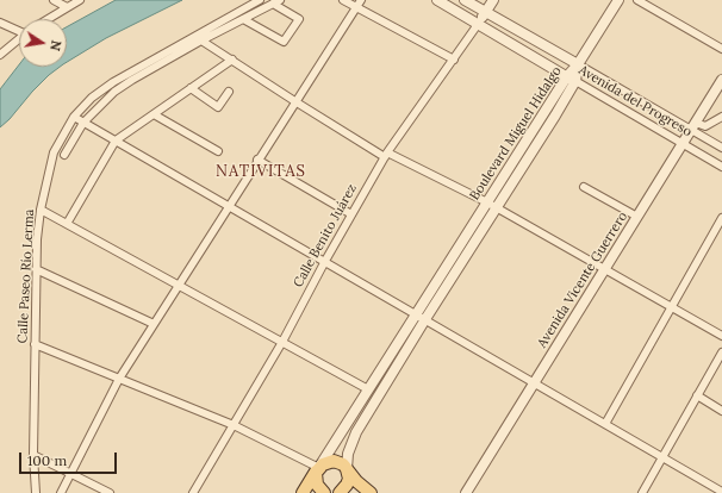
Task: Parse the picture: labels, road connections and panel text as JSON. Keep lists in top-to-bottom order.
{
  "streets": {
    "street": [
      "Avenida del Progreso",
      "Boulevard Miguel Hidalgo",
      "Calle Benito Juárez",
      "Calle Paseo Río Lerma",
      "Avenida Vicente Guerrero"
    ]
  },
  "crossings": [
    ["Avenida del Progreso", "Boulevard Miguel Hidalgo"],
    ["Avenida del Progreso", "Calle Benito Juárez"],
    ["Avenida del Progreso", "Avenida Vicente Guerrero"]
  ],
  "districts": ["NATIVITAS"],
  "scale_bar": "100 m",
  "north": "right"
}
